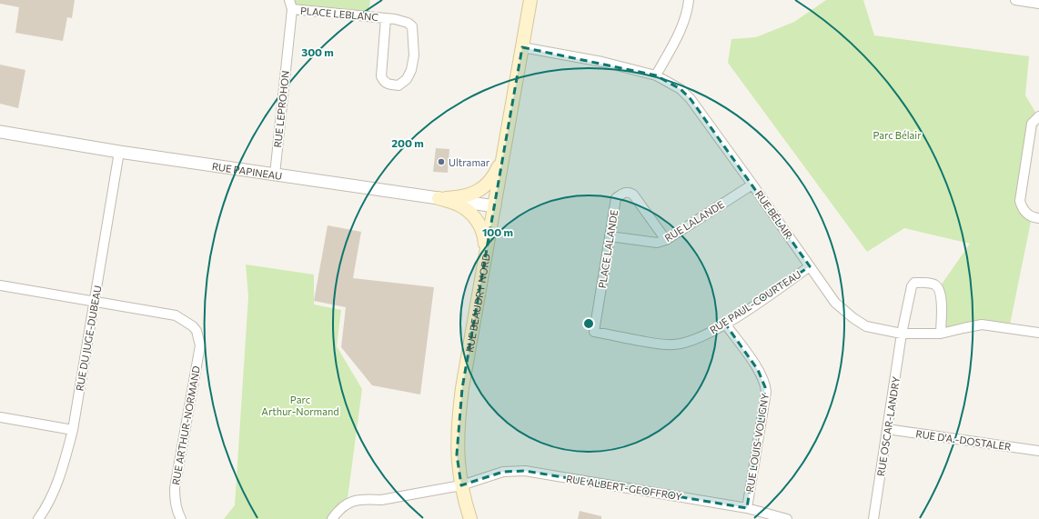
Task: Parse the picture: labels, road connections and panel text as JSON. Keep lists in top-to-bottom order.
{
  "streets": {
    "main road": ["RUE BEAUDRY NORD"],
    "street": [
      "PLACE LEBLANC",
      "RUE LEPROHON",
      "RUE PAPINEAU",
      "RUE BÉLAIR",
      "RUE LALANDE",
      "PLACE LALANDE",
      "RUE PAUL-COURTEAU",
      "RUE DU JUGE-DUBEAU",
      "RUE ARTHUR-NORMAND",
      "RUE OSCAR-LANDRY",
      "RUE D'A.-DOSTALER",
      "RUE LOUIS-VOLIGNY",
      "RUE ALBERT-GEOFFROY"
    ]
  },
  "crossings": [
    ["PLACE LEBLANC", "RUE LEPROHON"],
    ["RUE LEPROHON", "RUE PAPINEAU"],
    ["RUE PAPINEAU", "RUE BEAUDRY NORD"],
    ["RUE PAPINEAU", "RUE DU JUGE-DUBEAU"],
    ["RUE BÉLAIR", "RUE LALANDE"],
    ["RUE BÉLAIR", "RUE PAUL-COURTEAU"],
    ["RUE BÉLAIR", "RUE BEAUDRY NORD"],
    ["RUE BÉLAIR", "RUE OSCAR-LANDRY"],
    ["RUE LALANDE", "PLACE LALANDE"],
    ["PLACE LALANDE", "RUE PAUL-COURTEAU"],
    ["RUE PAUL-COURTEAU", "RUE LOUIS-VOLIGNY"],
    ["RUE BEAUDRY NORD", "RUE ALBERT-GEOFFROY"],
    ["RUE DU JUGE-DUBEAU", "RUE ARTHUR-NORMAND"],
    ["RUE OSCAR-LANDRY", "RUE D'A.-DOSTALER"],
    ["RUE LOUIS-VOLIGNY", "RUE ALBERT-GEOFFROY"]
  ],
  "parks": ["Parc Bélair", "Parc Arthur-Normand"],
  "places": ["Ultramar"],
  "rings": ["300 m", "200 m", "100 m"]
}
